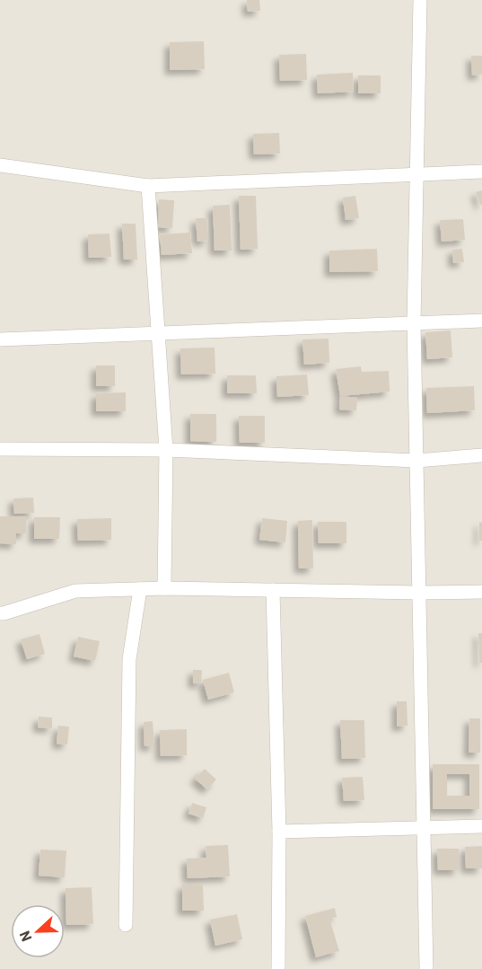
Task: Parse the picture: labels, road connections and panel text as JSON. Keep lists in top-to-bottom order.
{
  "north": "left"
}
